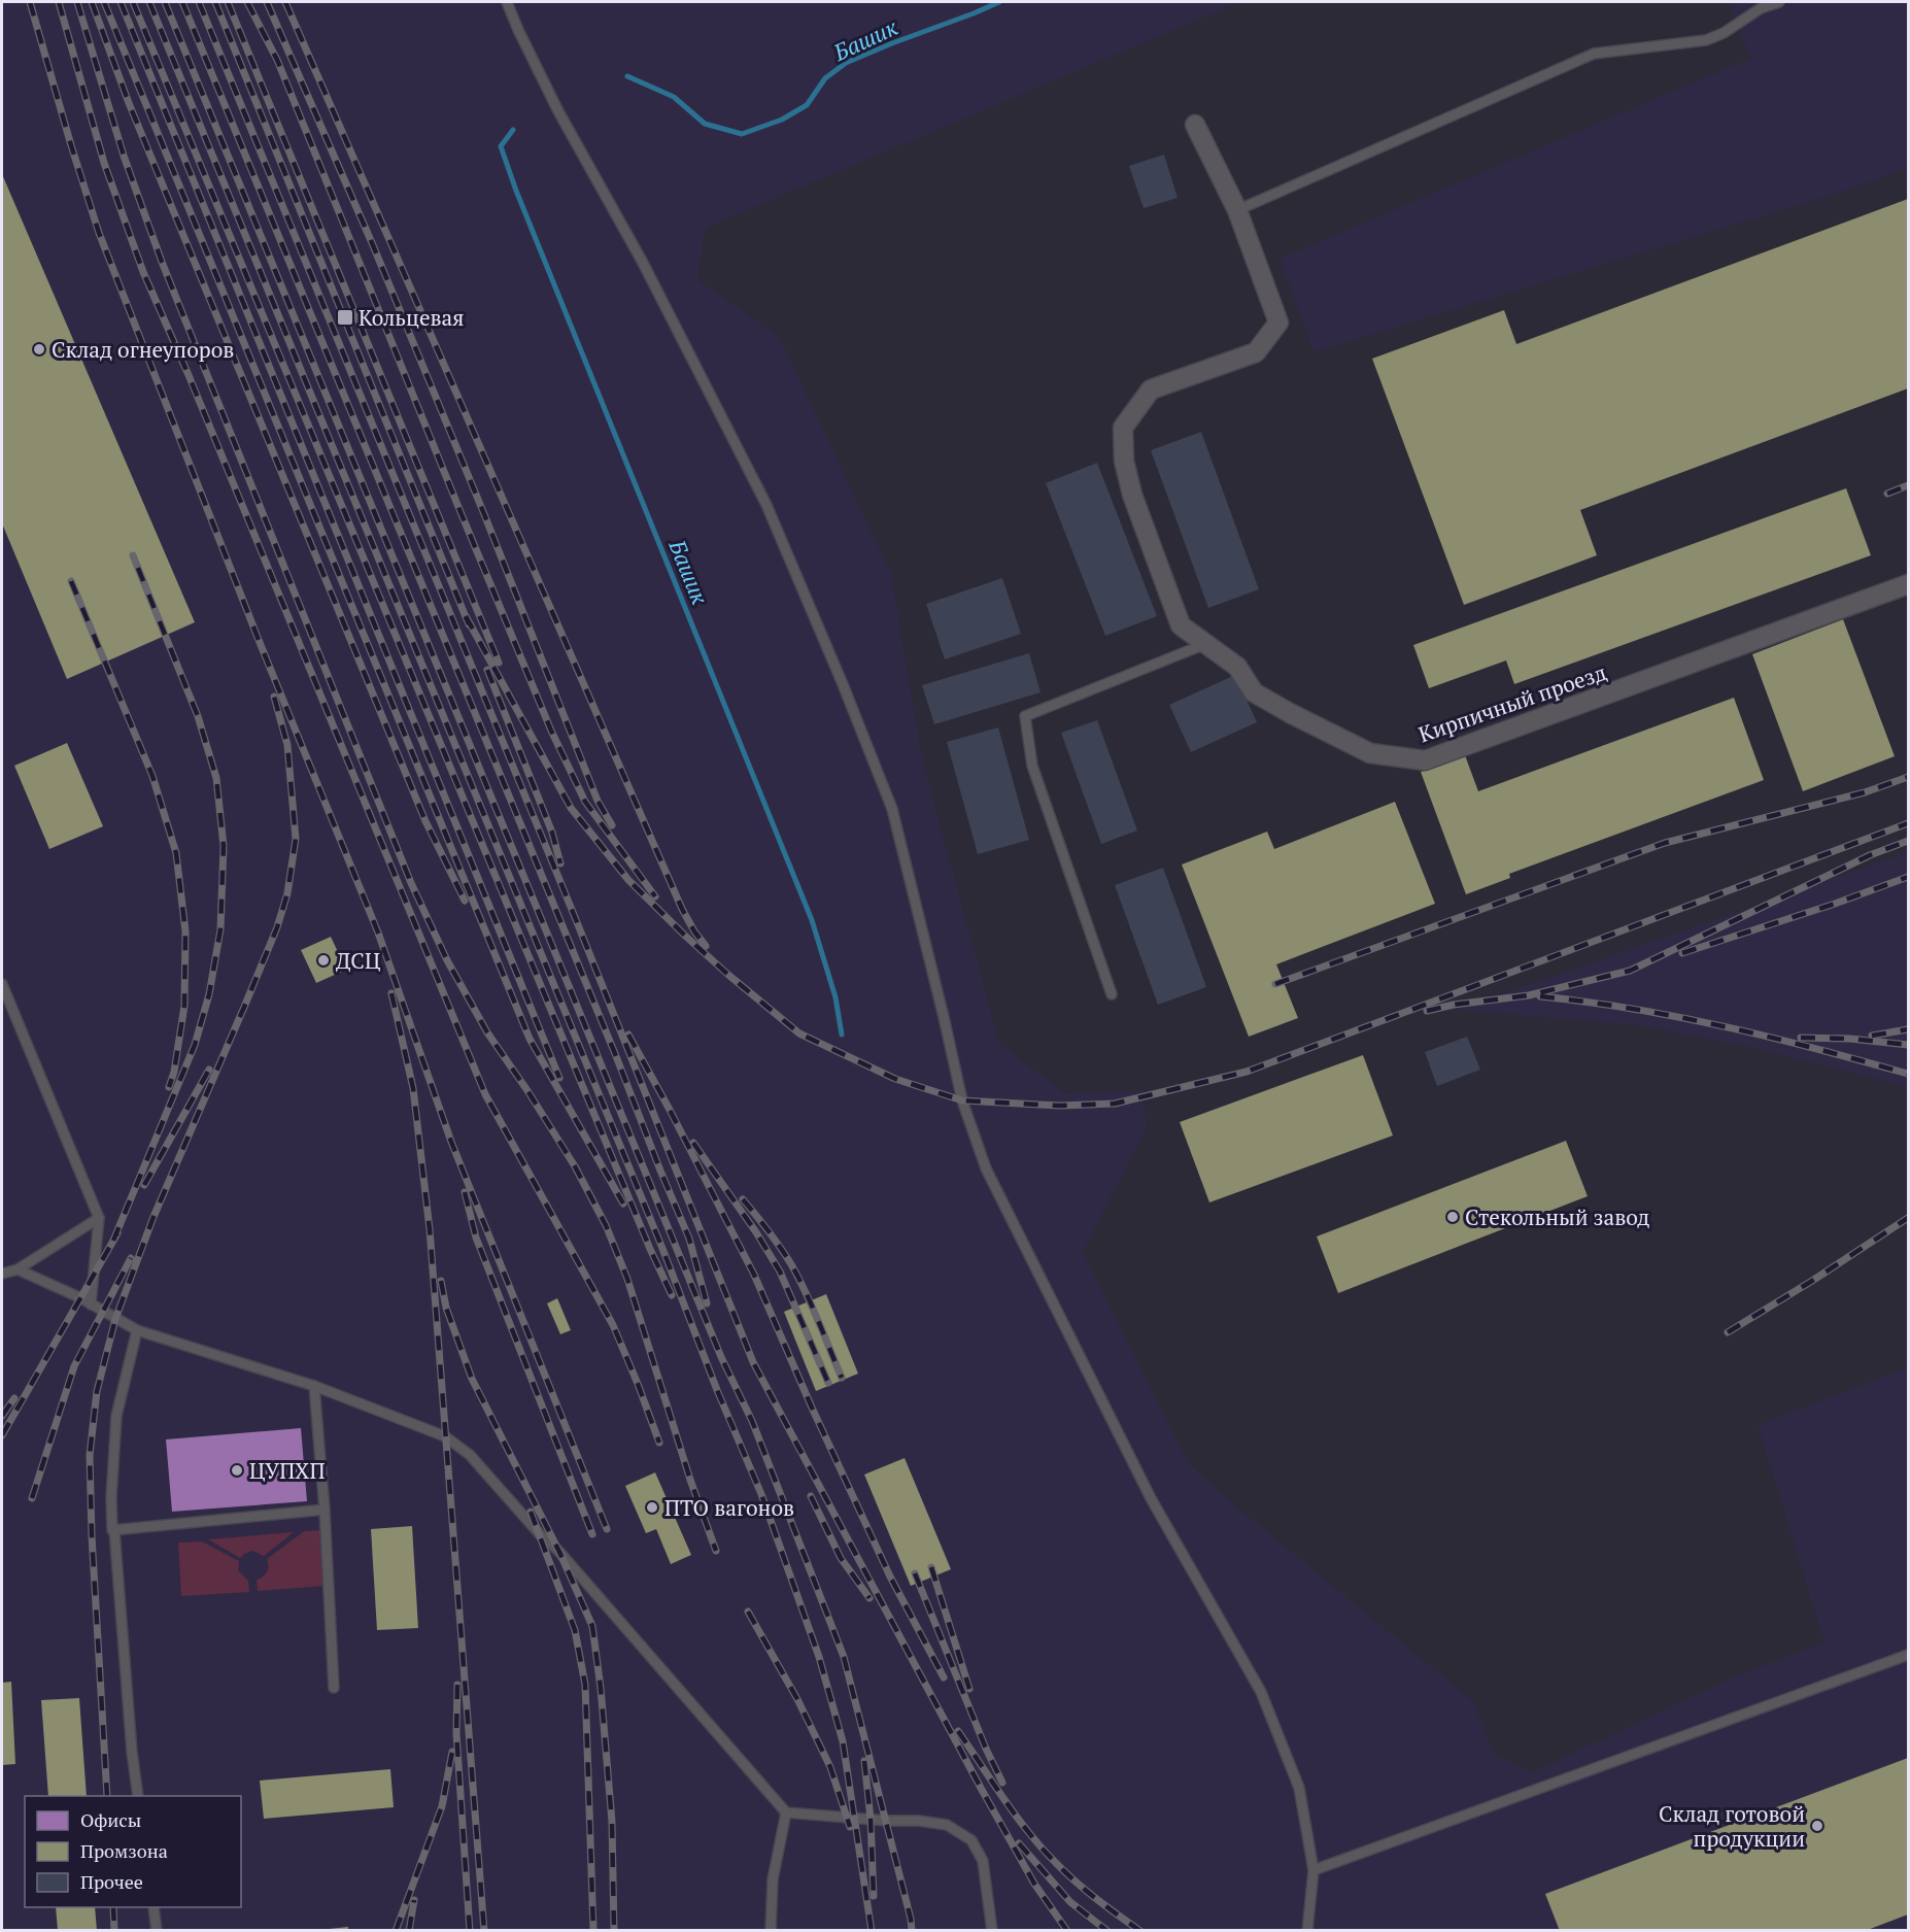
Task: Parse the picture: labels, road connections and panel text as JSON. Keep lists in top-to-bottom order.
{
  "streets": {
    "street": ["Кирпичный проезд"]
  },
  "water": ["Башик"],
  "places": {
    "transit": ["Кольцевая"],
    "other": [
      "Склад огнеупоров",
      "ДСЦ",
      "Стекольный завод",
      "ЦУПХП",
      "ПТО вагонов",
      "Склад готовой продукции"
    ]
  },
  "legend": ["Офисы", "Промзона", "Прочее"]
}
